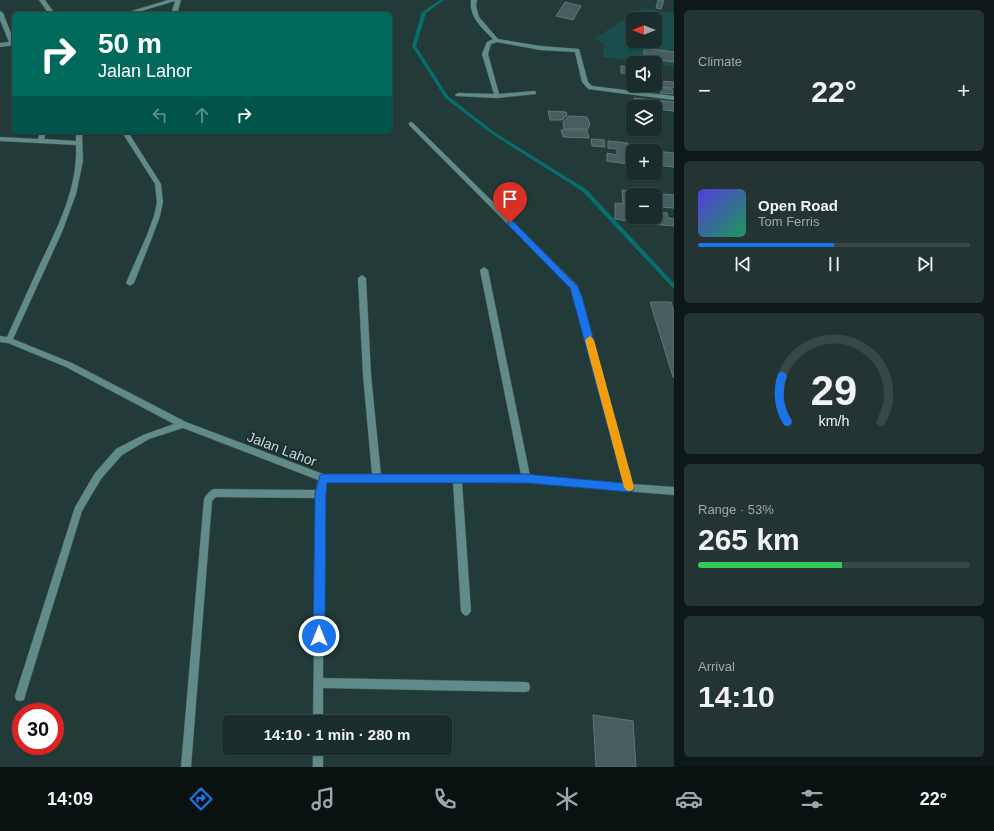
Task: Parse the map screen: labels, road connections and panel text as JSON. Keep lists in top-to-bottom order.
{
  "streets": {
    "street": ["Jalan Lahor"]
  },
  "north": "left",
  "page": {
    "tile": [
      "Climate",
      ["Range · 53%", "265 km"],
      ["Arrival", "14:10"]
    ],
    "map_buttons": ["+", "−"],
    "turn": ["50 m", "Jalan Lahor"],
    "heat": ["−", "22°", "+"],
    "song": ["Open Road", "Tom Ferris"],
    "limit": "30",
    "trip": "14:10 · 1 min · 280 m",
    "tabs": ["14:09", "22°"],
    "gauge": ["29", "km/h"]
  }
}
